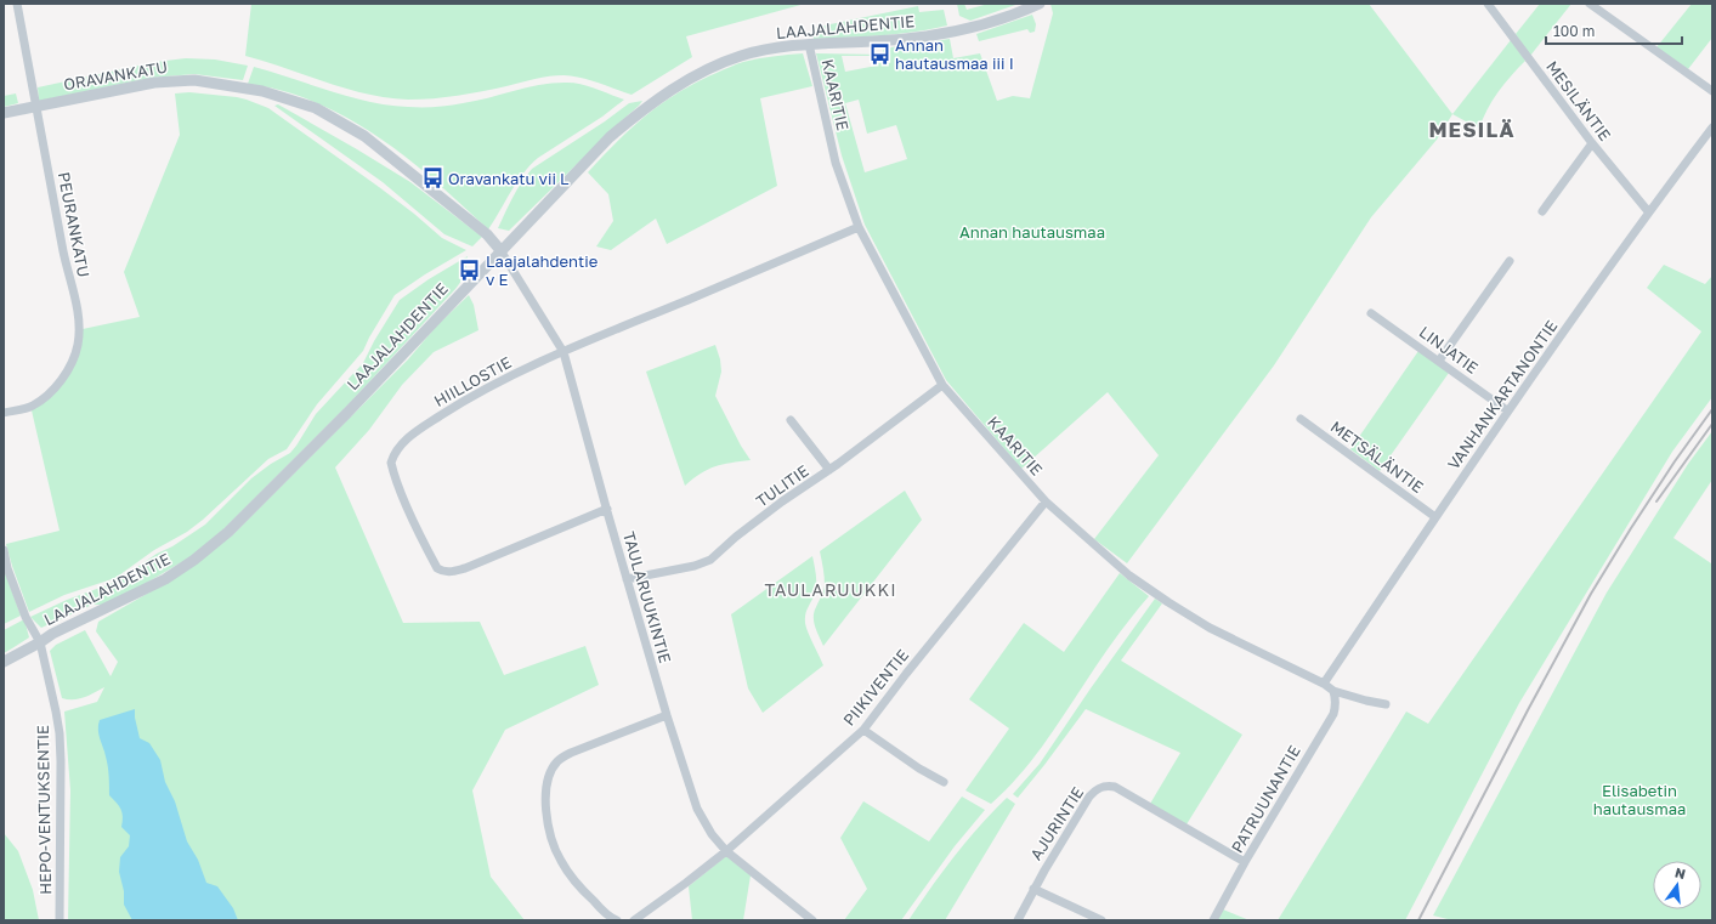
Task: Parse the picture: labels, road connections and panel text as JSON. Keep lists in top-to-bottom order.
{
  "streets": {
    "street": [
      "LAAJALAHDENTIE",
      "ORAVANKATU",
      "KAARITIE",
      "MESILÄNTIE",
      "PEURANKATU",
      "LINJATIE",
      "HIILLOSTIE",
      "VANHANKARTANONTIE",
      "METSÄLÄNTIE",
      "TULITIE",
      "TAULARUUKINTIE",
      "PIIKIVENTIE",
      "PATRUUNANTIE",
      "HEPO-VENTUKSENTIE",
      "AJURINTIE"
    ]
  },
  "crossings": [
    ["LAAJALAHDENTIE", "ORAVANKATU"],
    ["LAAJALAHDENTIE", "KAARITIE"],
    ["LAAJALAHDENTIE", "TAULARUUKINTIE"],
    ["LAAJALAHDENTIE", "HEPO-VENTUKSENTIE"],
    ["ORAVANKATU", "PEURANKATU"],
    ["ORAVANKATU", "TAULARUUKINTIE"],
    ["KAARITIE", "HIILLOSTIE"],
    ["KAARITIE", "VANHANKARTANONTIE"],
    ["KAARITIE", "TULITIE"],
    ["KAARITIE", "PIIKIVENTIE"],
    ["KAARITIE", "PATRUUNANTIE"],
    ["MESILÄNTIE", "VANHANKARTANONTIE"],
    ["LINJATIE", "VANHANKARTANONTIE"],
    ["HIILLOSTIE", "TAULARUUKINTIE"],
    ["VANHANKARTANONTIE", "METSÄLÄNTIE"],
    ["TULITIE", "TAULARUUKINTIE"],
    ["TAULARUUKINTIE", "PIIKIVENTIE"],
    ["PATRUUNANTIE", "AJURINTIE"]
  ],
  "districts": ["MESILÄ", "TAULARUUKKI"],
  "parks": ["Annan hautausmaa", "Elisabetin hautausmaa"],
  "places": {
    "bus stop": ["Annan hautausmaa iii I", "Oravankatu vii L", "Laajalahdentie v E"]
  },
  "scale_bar": "100 m",
  "north": "top"
}
